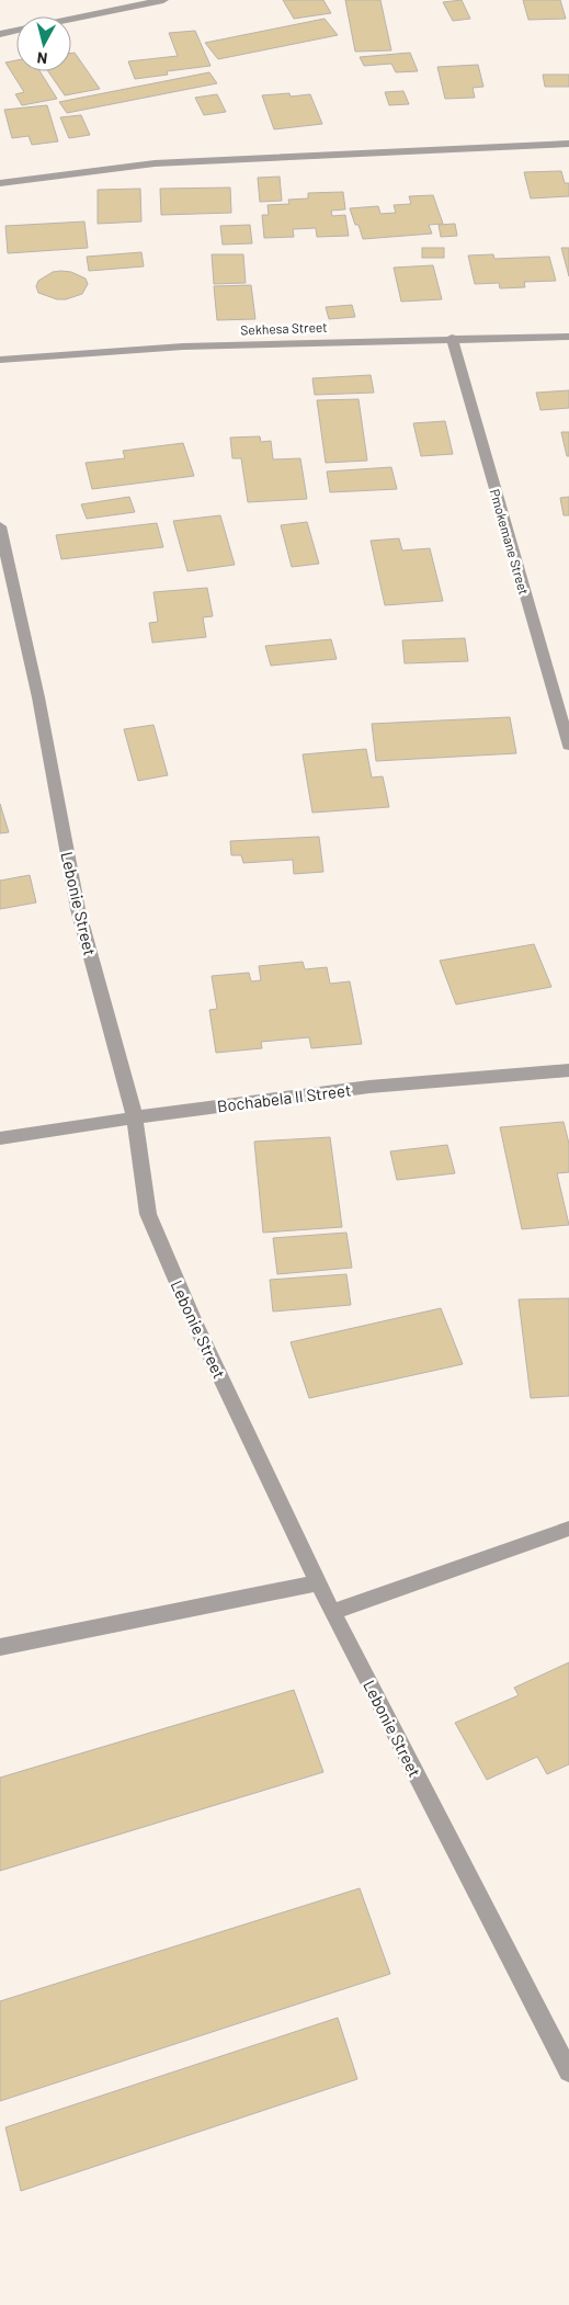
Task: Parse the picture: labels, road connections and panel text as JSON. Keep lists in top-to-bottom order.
{
  "streets": {
    "street": [
      "Sekhesa Street",
      "Pmokemane Street",
      "Lebonie Street",
      "Bochabela II Street"
    ]
  },
  "crossings": [
    ["Sekhesa Street", "Pmokemane Street"],
    ["Lebonie Street", "Bochabela II Street"]
  ],
  "north": "bottom"
}
